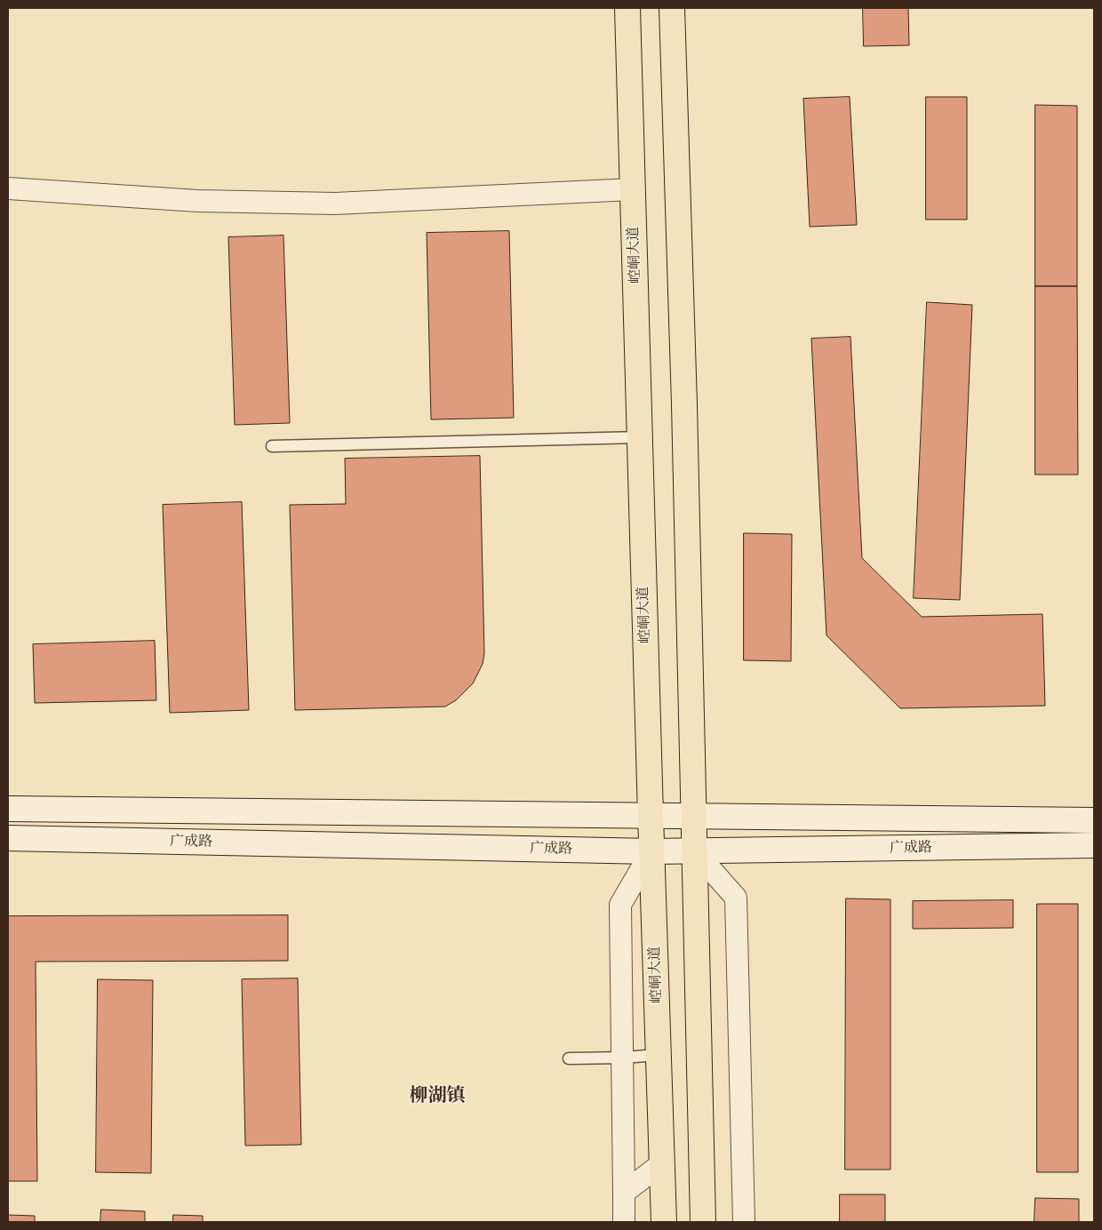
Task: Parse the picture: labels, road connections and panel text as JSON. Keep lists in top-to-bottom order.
{
  "streets": {
    "main road": ["崆峒大道", "广成路"]
  },
  "crossings": [
    ["崆峒大道", "广成路"]
  ],
  "districts": ["柳湖镇"]
}
